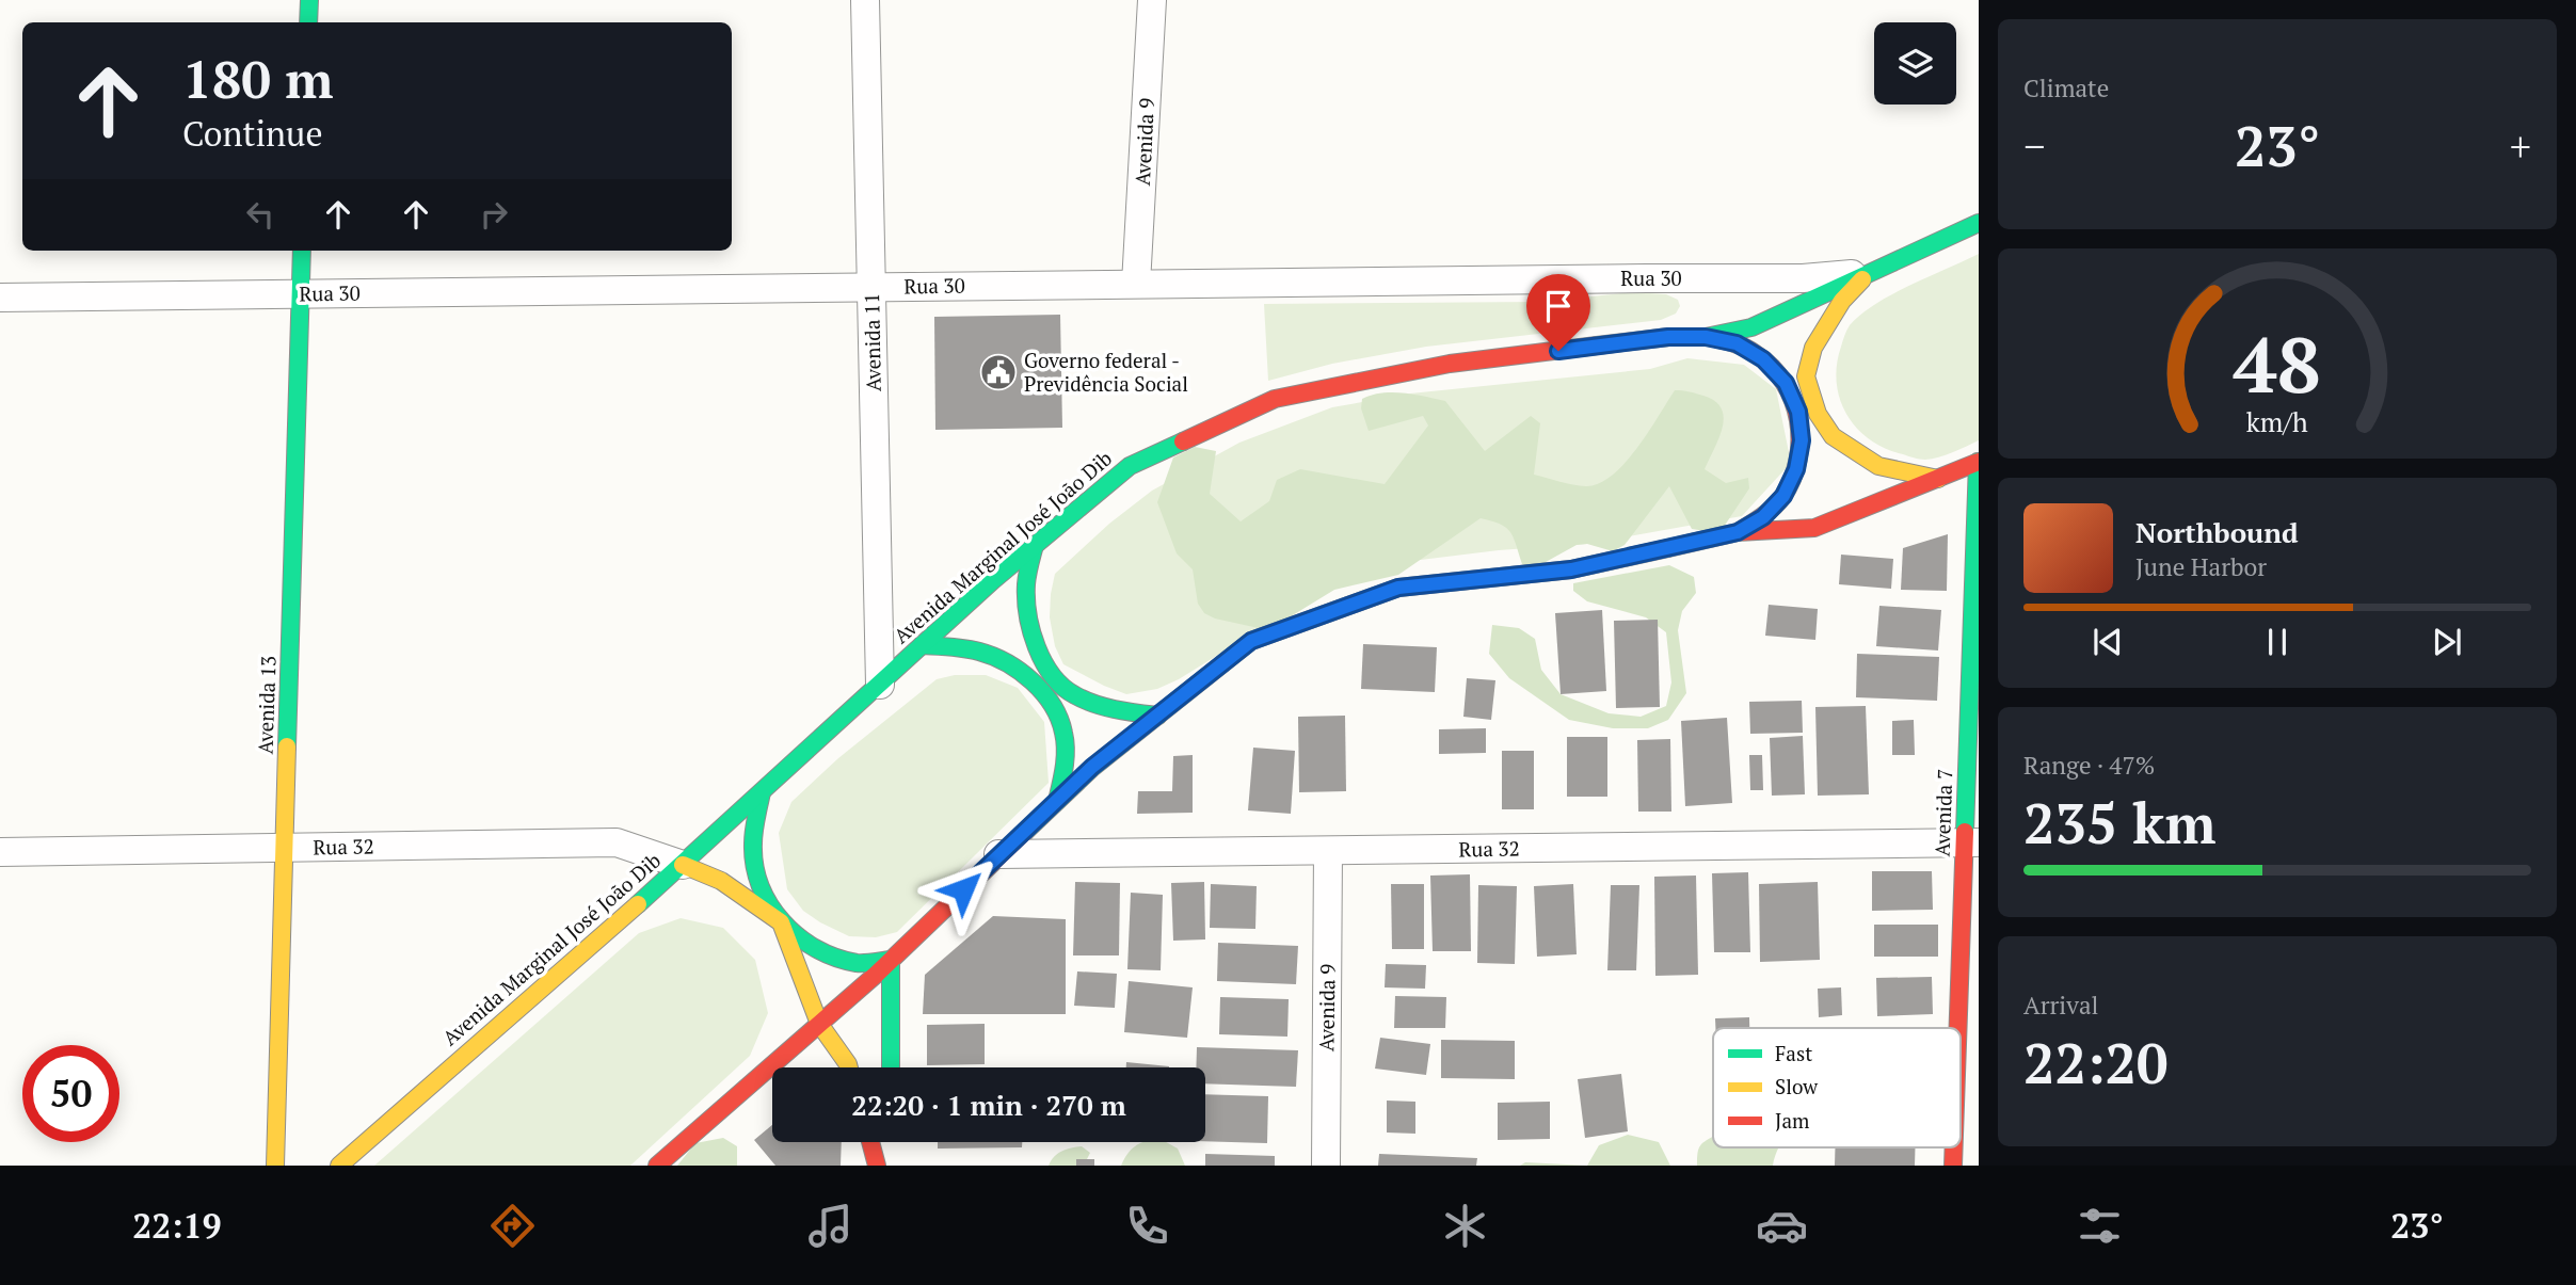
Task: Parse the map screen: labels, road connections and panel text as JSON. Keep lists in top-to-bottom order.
{
  "streets": {
    "main road": ["Avenida Marginal José João Dib", "Avenida 13", "Avenida 7"],
    "street": [
      "Avenida 9",
      "Rua 30",
      "Avenida 11",
      "Rua 32"
    ]
  },
  "crossings": [
    ["Avenida 9", "Rua 30"],
    ["Avenida 9", "Rua 32"],
    ["Rua 30", "Avenida 11"],
    ["Rua 30", "Avenida Marginal José João Dib"],
    ["Rua 30", "Avenida 13"],
    ["Avenida 11", "Avenida Marginal José João Dib"],
    ["Avenida Marginal José João Dib", "Rua 32"],
    ["Avenida 13", "Rua 32"],
    ["Avenida 7", "Rua 32"]
  ],
  "places": {
    "public building": ["Governo federal - Previdência Social"]
  },
  "legend": ["Fast", "Slow", "Jam"],
  "page": {
    "tile": [
      "Climate",
      ["Range · 47%", "235 km"],
      ["Arrival", "22:20"]
    ],
    "turn": ["180 m", "Continue"],
    "heat": ["−", "23°", "+"],
    "song": ["Northbound", "June Harbor"],
    "limit": "50",
    "trip": "22:20 · 1 min · 270 m",
    "tabs": ["22:19", "23°"],
    "gauge": ["48", "km/h"]
  }
}
